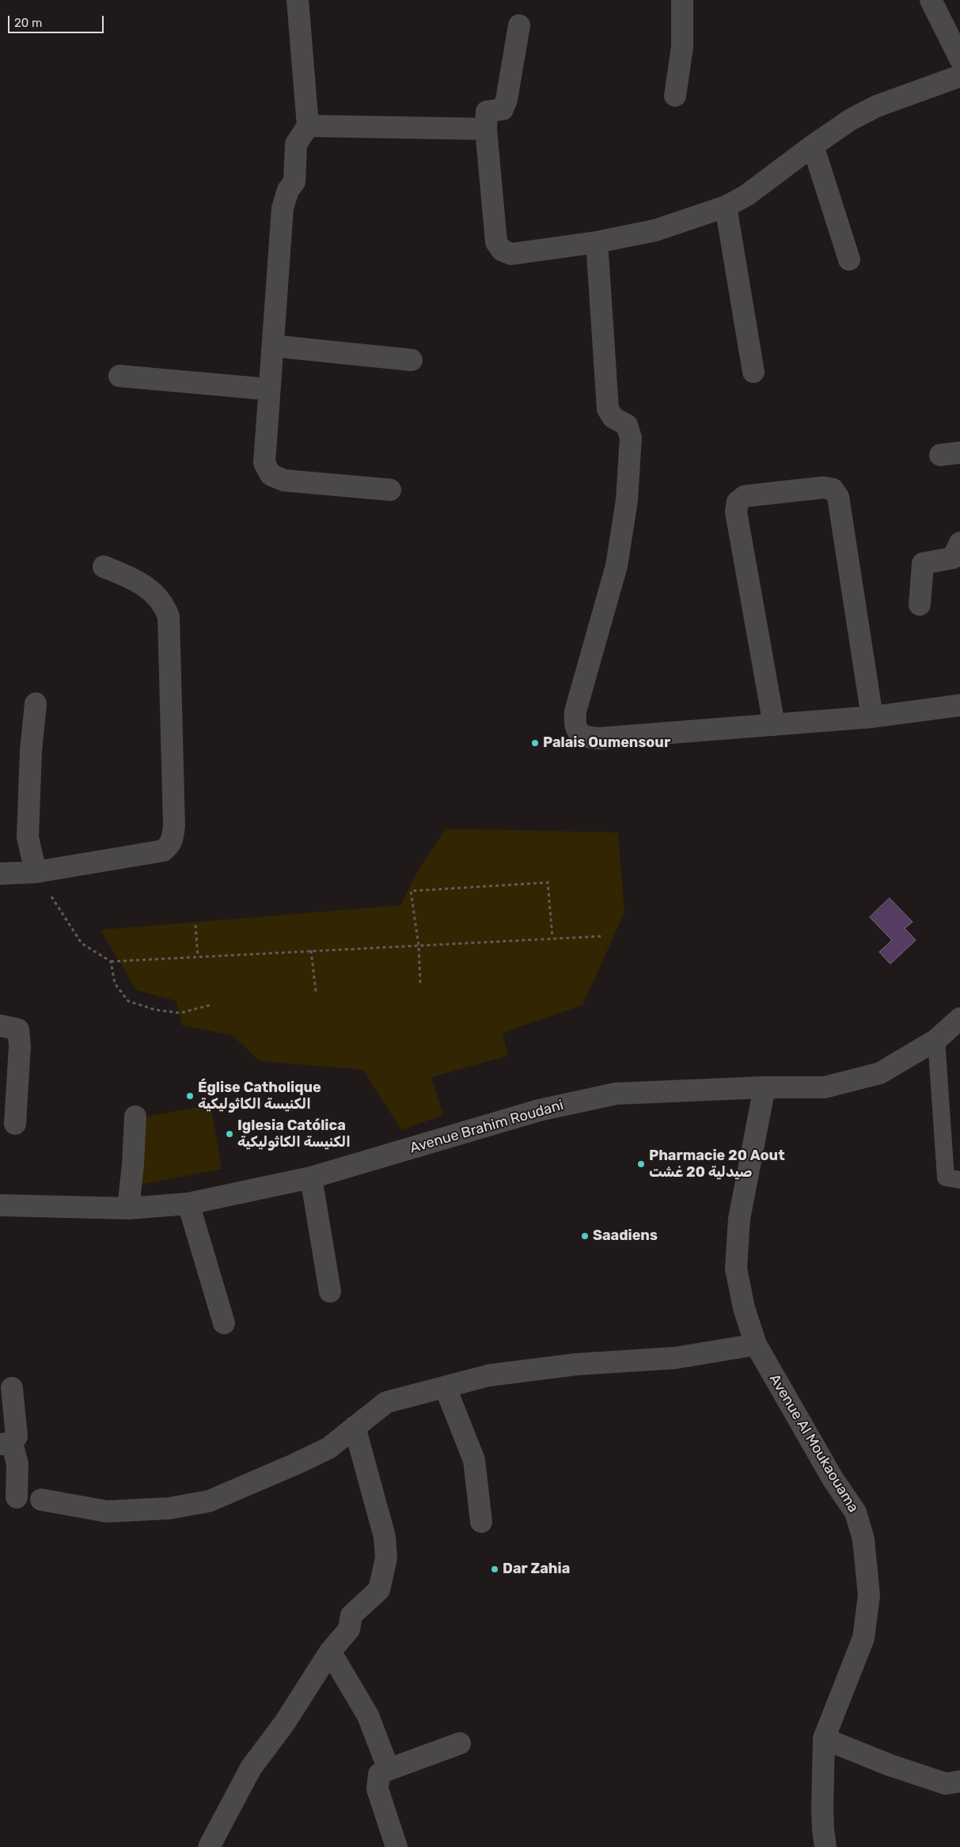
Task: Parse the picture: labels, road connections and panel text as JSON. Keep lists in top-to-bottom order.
{
  "streets": {
    "street": ["Avenue Brahim Roudani", "Avenue Al Moukaouama"]
  },
  "crossings": [
    ["Avenue Brahim Roudani", "Avenue Al Moukaouama"]
  ],
  "places": [
    "Palais Oumensour",
    "Église Catholique الكنيسة الكاثوليكية",
    "Iglesia Católica الكنيسة الكاثوليكية",
    "Pharmacie 20 Aout صيدلية 20 غشت",
    "Saadiens",
    "Dar Zahia"
  ],
  "scale_bar": "20 m"
}
